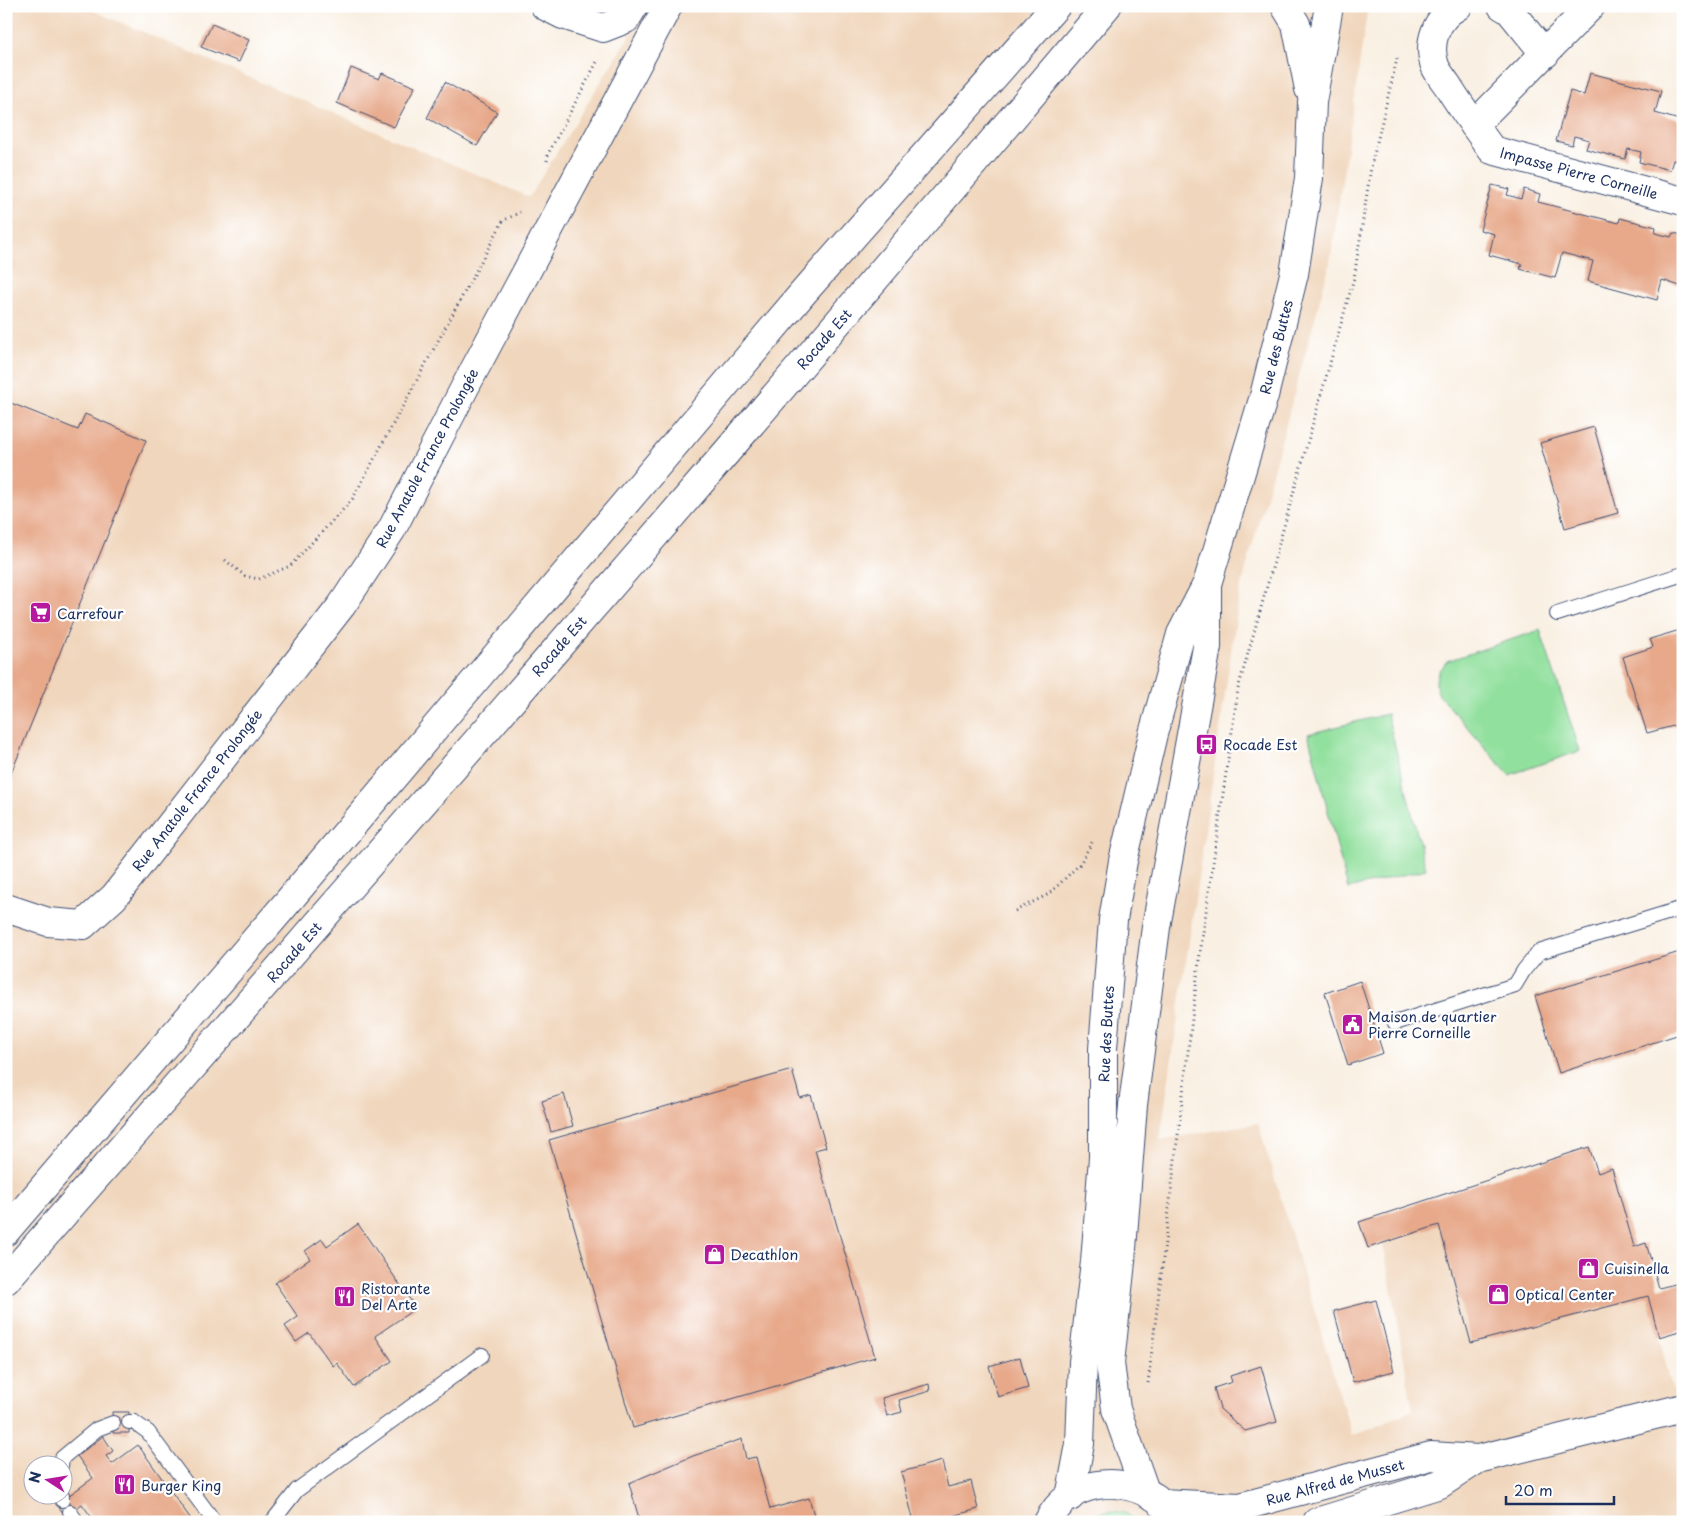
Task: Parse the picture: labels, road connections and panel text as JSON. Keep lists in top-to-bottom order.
{
  "streets": {
    "main road": [
      "Impasse Pierre Corneille",
      "Rocade Est",
      "Rue des Buttes",
      "Rue Anatole France Prolongée",
      "Rue Alfred de Musset"
    ]
  },
  "crossings": [
    ["Rue des Buttes", "Rue Alfred de Musset"]
  ],
  "places": {
    "supermarket": ["Carrefour"],
    "bus stop": ["Rocade Est"],
    "public building": ["Maison de quartier Pierre Corneille"],
    "shop": ["Decathlon", "Cuisinella", "Optical Center"],
    "restaurant": ["Ristorante Del Arte", "Burger King"]
  },
  "scale_bar": "20 m",
  "north": "left"
}
